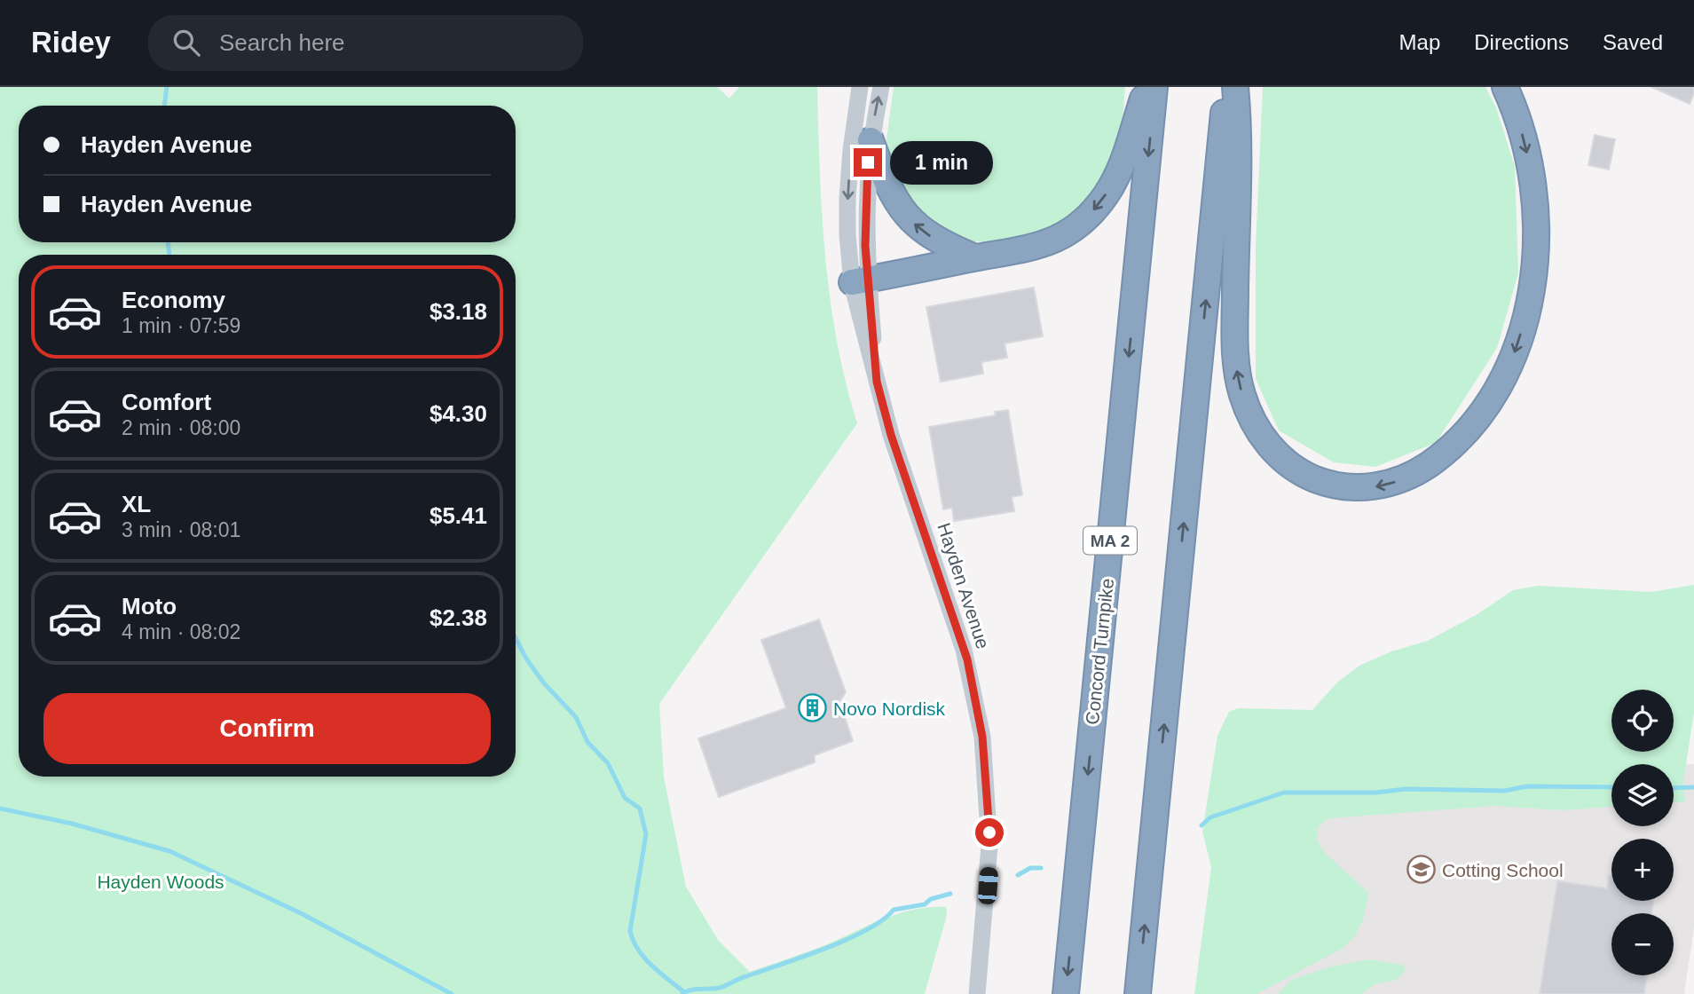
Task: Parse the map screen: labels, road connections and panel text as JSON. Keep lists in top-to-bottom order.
{
  "streets": {
    "highway": ["MA 2", "Concord Turnpike"],
    "street": ["Hayden Avenue"]
  },
  "parks": ["Hayden Woods"],
  "places": {
    "building": ["Novo Nordisk"],
    "school or university": ["Cotting School"]
  },
  "page": {
    "header": "Ridey",
    "search": "Search here",
    "nav": ["Map", "Directions", "Saved"],
    "banner": ["Hayden Avenue", "Hayden Avenue"],
    "bubble": "1 min",
    "list": [
      {
        "name": "Economy",
        "note": "1 min · 07:59",
        "value": "$3.18"
      },
      {
        "name": "Comfort",
        "note": "2 min · 08:00",
        "value": "$4.30"
      },
      {
        "name": "XL",
        "note": "3 min · 08:01",
        "value": "$5.41"
      },
      {
        "name": "Moto",
        "note": "4 min · 08:02",
        "value": "$2.38"
      }
    ],
    "buttons": "Confirm",
    "map_buttons": ["+", "−"]
  }
}
